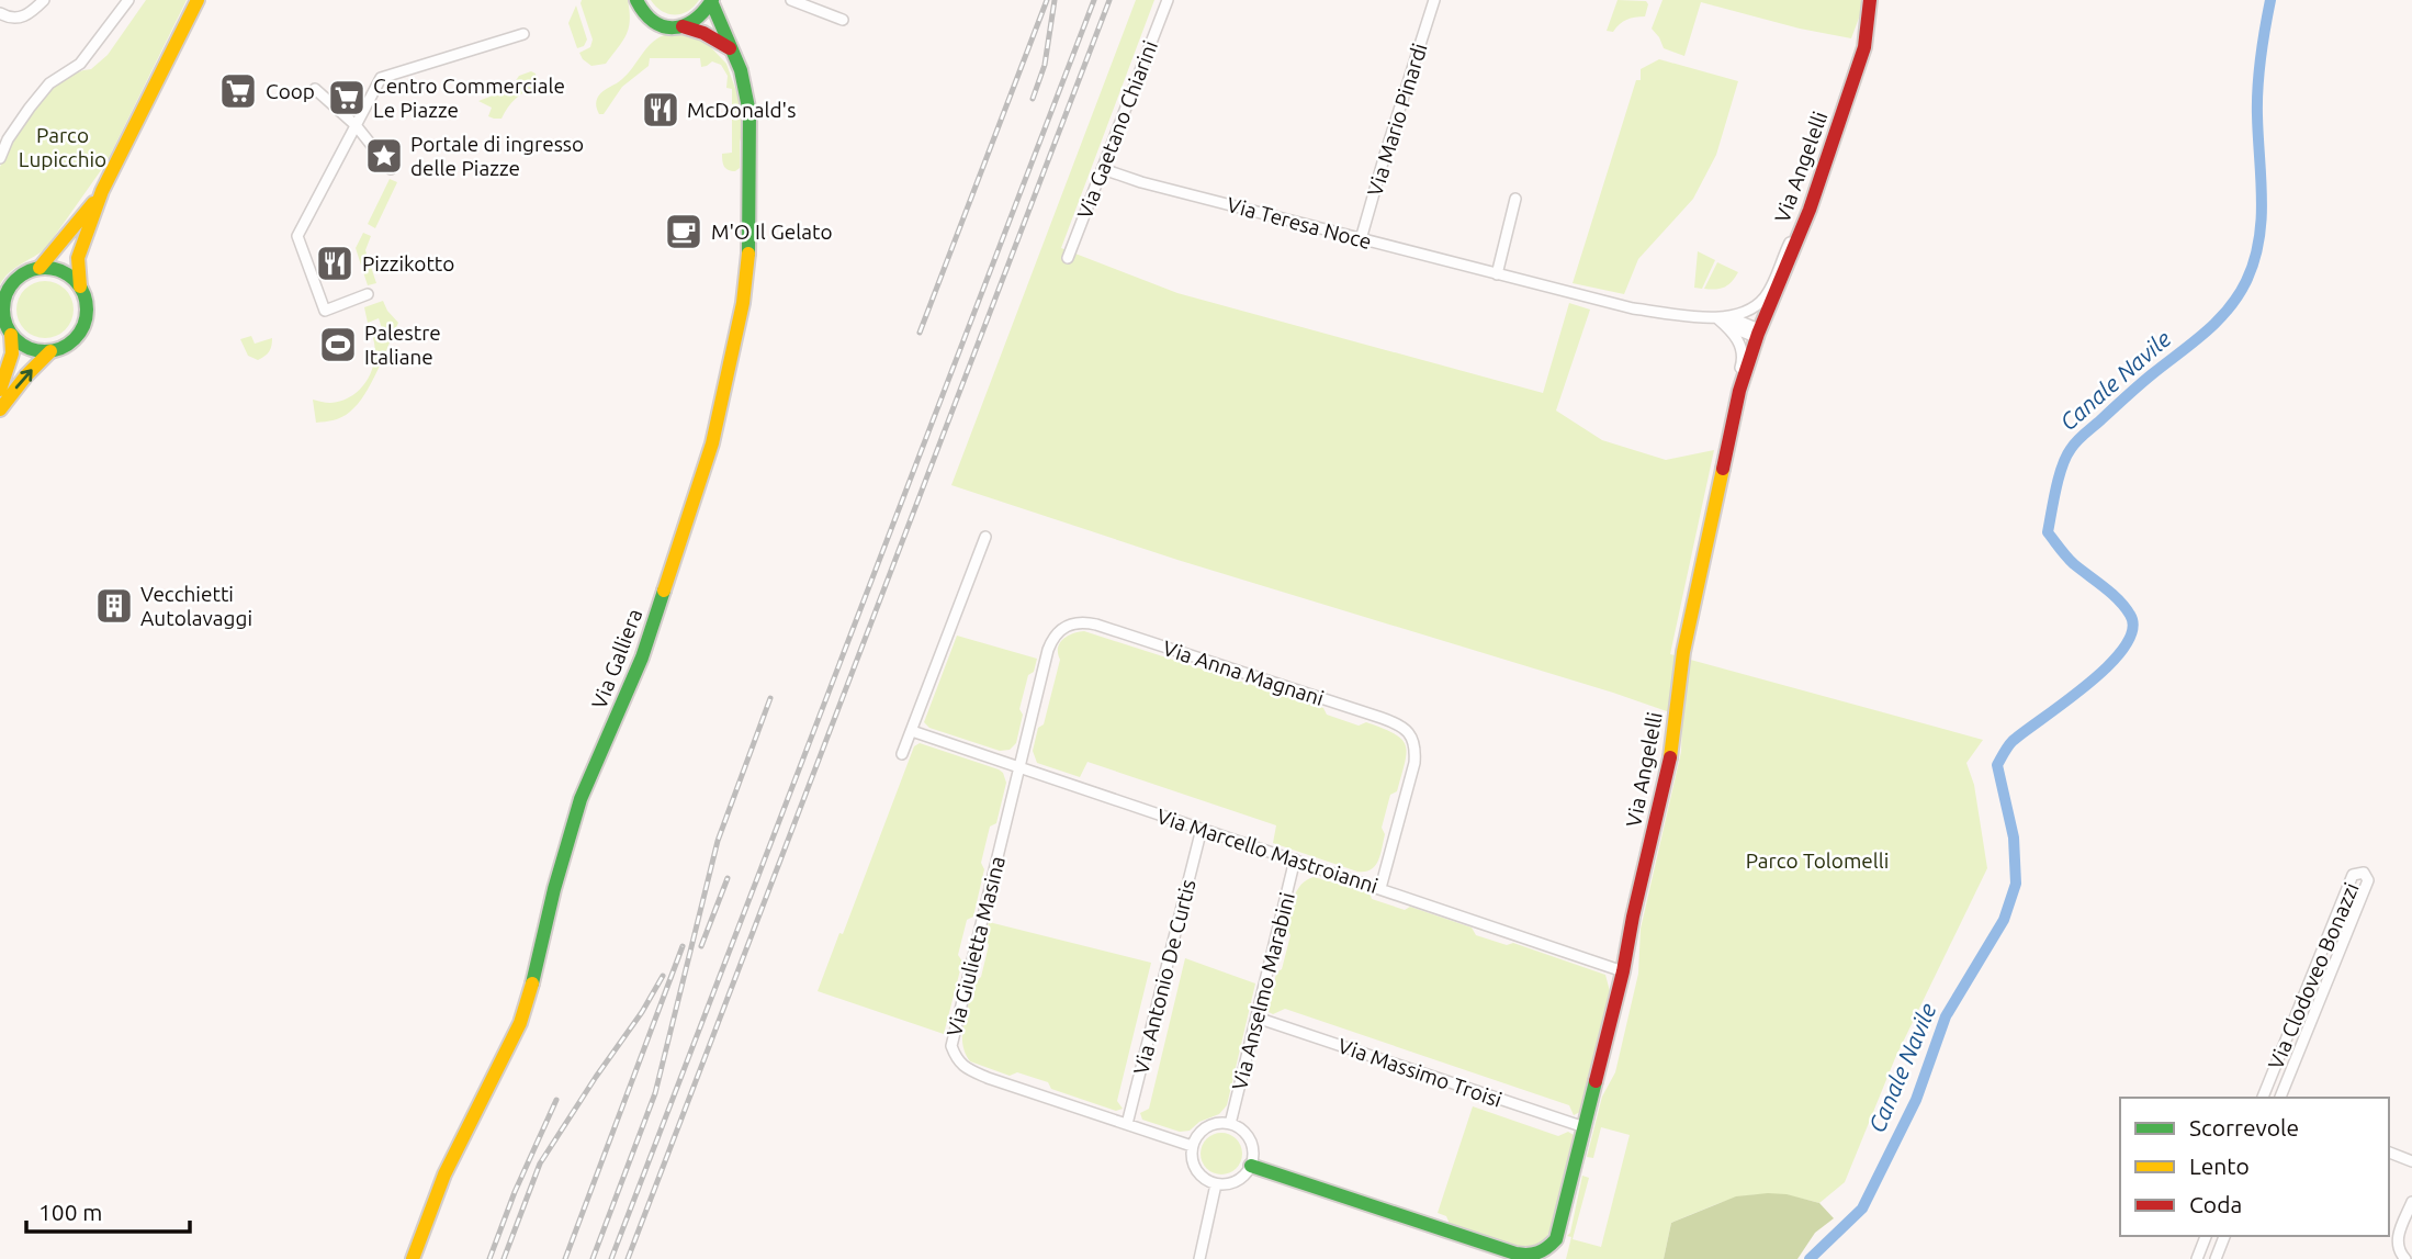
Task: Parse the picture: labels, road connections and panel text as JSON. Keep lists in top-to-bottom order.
{
  "streets": {
    "street": [
      "Via Mario Pinardi",
      "Via Gaetano Chiarini",
      "Via Angelelli",
      "Via Teresa Noce",
      "Via Galliera",
      "Via Anna Magnani",
      "Via Marcello Mastroianni",
      "Via Giulietta Masina",
      "Via Clodoveo Bonazzi",
      "Via Antonio De Curtis",
      "Via Anselmo Marabini",
      "Via Massimo Troisi"
    ]
  },
  "crossings": [
    ["Via Mario Pinardi", "Via Teresa Noce"],
    ["Via Gaetano Chiarini", "Via Teresa Noce"],
    ["Via Angelelli", "Via Marcello Mastroianni"],
    ["Via Angelelli", "Via Giulietta Masina"],
    ["Via Angelelli", "Via Anselmo Marabini"],
    ["Via Angelelli", "Via Massimo Troisi"],
    ["Via Anna Magnani", "Via Marcello Mastroianni"],
    ["Via Anna Magnani", "Via Giulietta Masina"],
    ["Via Marcello Mastroianni", "Via Giulietta Masina"],
    ["Via Marcello Mastroianni", "Via Antonio De Curtis"],
    ["Via Marcello Mastroianni", "Via Anselmo Marabini"],
    ["Via Giulietta Masina", "Via Antonio De Curtis"],
    ["Via Giulietta Masina", "Via Anselmo Marabini"],
    ["Via Anselmo Marabini", "Via Massimo Troisi"]
  ],
  "water": ["Canale Navile"],
  "parks": ["Parco Lupicchio", "Parco Tolomelli"],
  "places": {
    "supermarket": ["Coop", "Centro Commerciale Le Piazze"],
    "restaurant": ["McDonald's", "Pizzikotto"],
    "place": ["Portale di ingresso delle Piazze"],
    "cafe": ["M'O Il Gelato"],
    "sports": ["Palestre Italiane"],
    "building": ["Vecchietti Autolavaggi"]
  },
  "legend": ["Scorrevole", "Lento", "Coda"],
  "scale_bar": "100 m"
}
